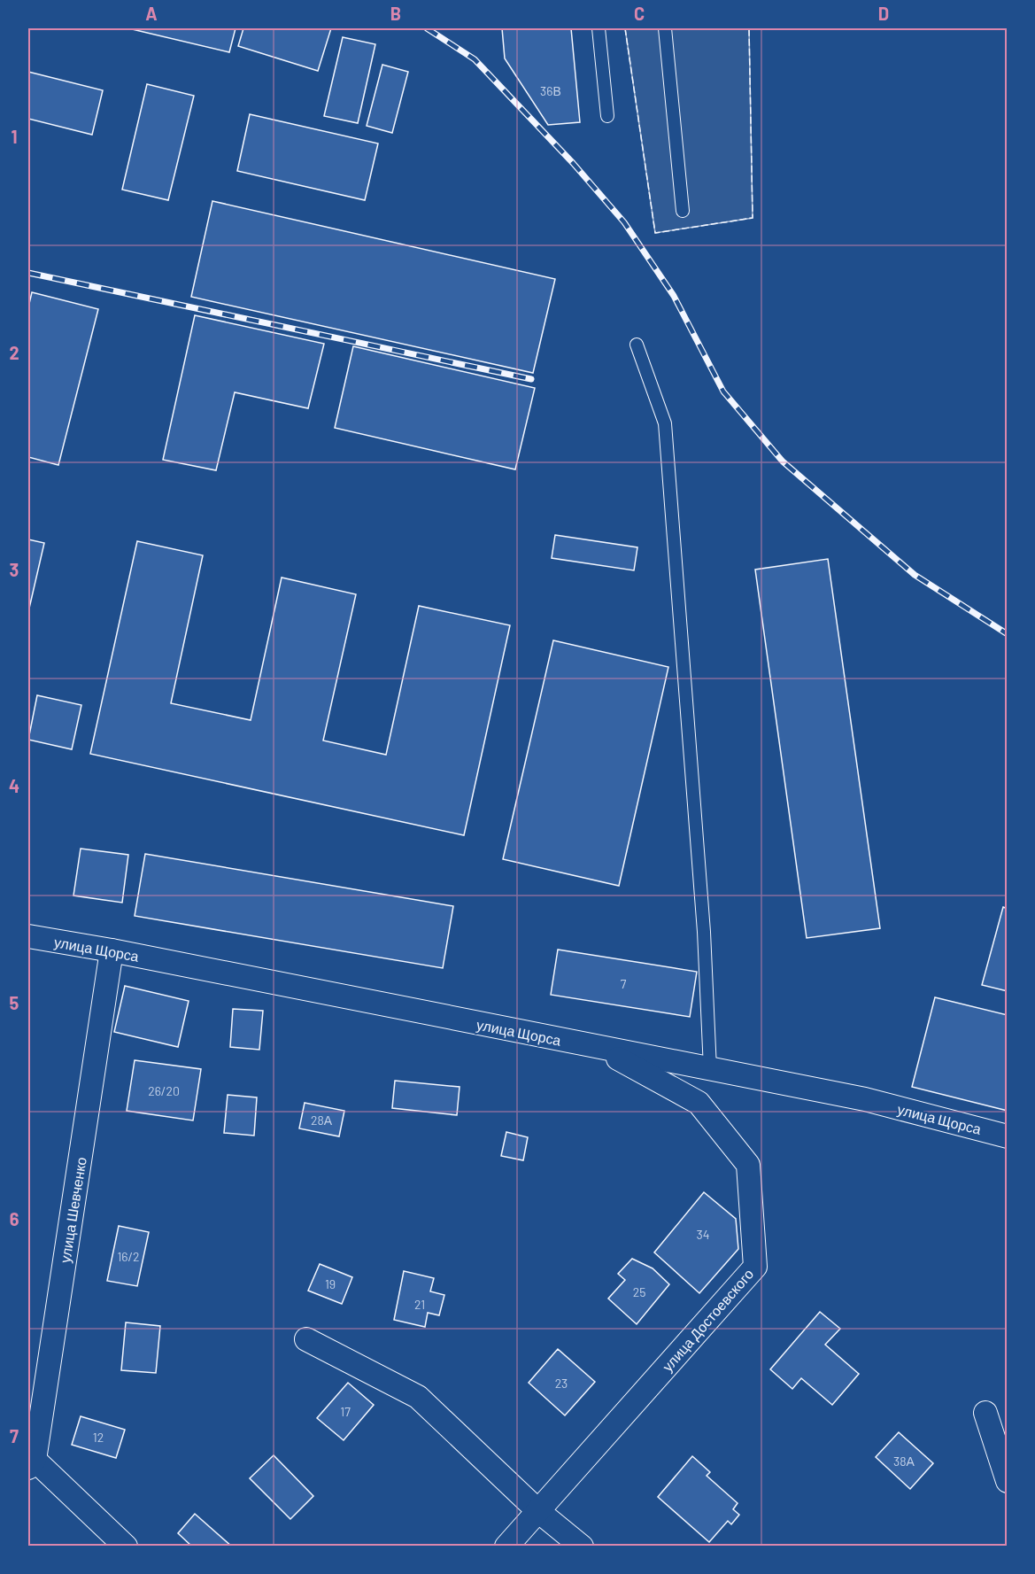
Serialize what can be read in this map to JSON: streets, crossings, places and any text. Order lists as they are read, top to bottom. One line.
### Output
{"streets":{"street":["улица Щорса","улица Шевченко","улица Достоевского"]},"crossings":[["улица Щорса","улица Шевченко"],["улица Щорса","улица Достоевского"]],"house_numbers":["36В","7","26/20","28А","34","16/2","19","25","21","23","17","12","38А"],"grid":{"columns":["A","B","C","D"],"rows":["1","2","3","4","5","6","7"]}}
